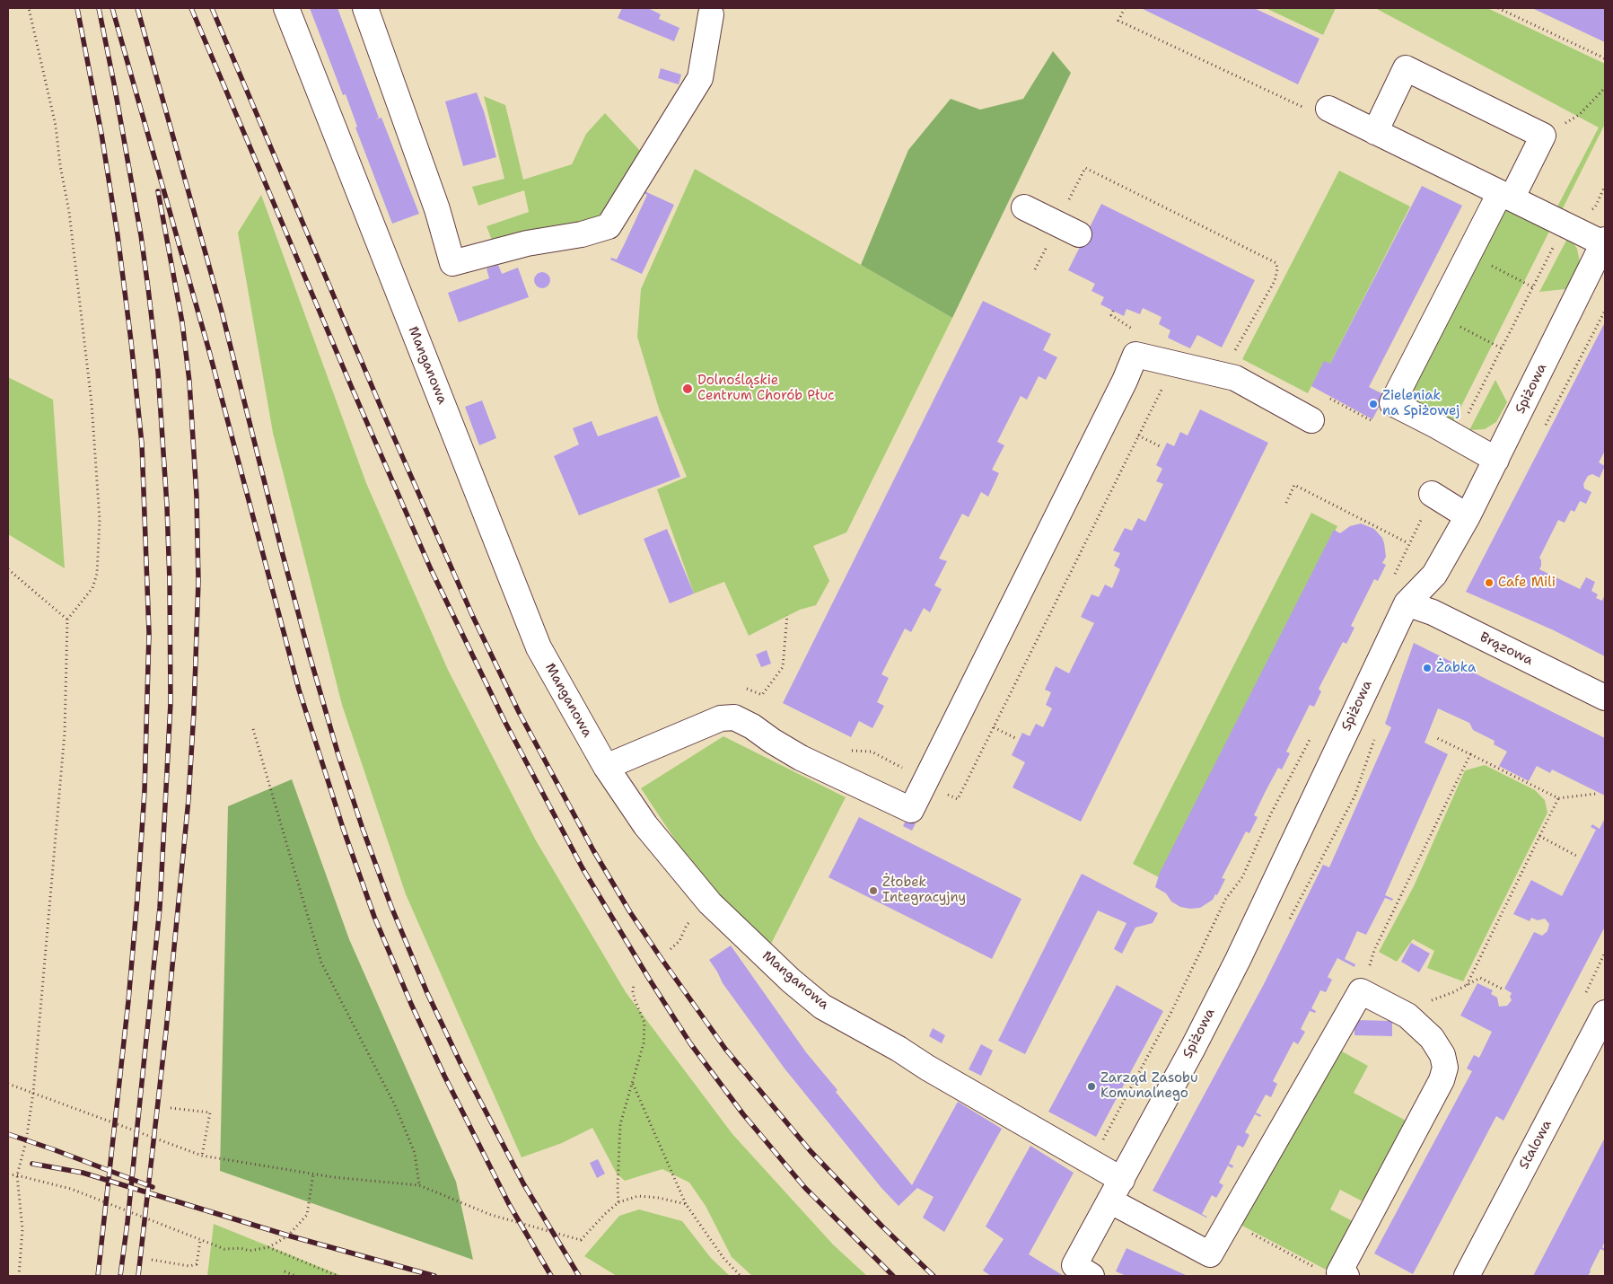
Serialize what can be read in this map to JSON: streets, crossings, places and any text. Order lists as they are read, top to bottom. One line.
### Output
{"streets":{"street":["Manganowa","Spiżowa","Brązowa","Stalowa"]},"crossings":[["Manganowa","Spiżowa"],["Spiżowa","Brązowa"]],"places":["Dolnośląskie Centrum Chorób Płuc","Zieleniak na Spiżowej","Cafe Mili","Żabka","Żłobek Integracyjny","Zarząd Zasobu Komunalnego"]}
